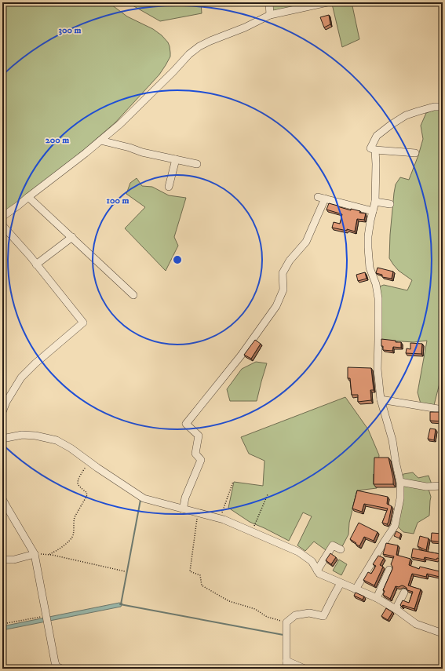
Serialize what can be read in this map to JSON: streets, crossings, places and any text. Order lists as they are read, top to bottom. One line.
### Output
{"rings":["300 m","200 m","100 m"]}
